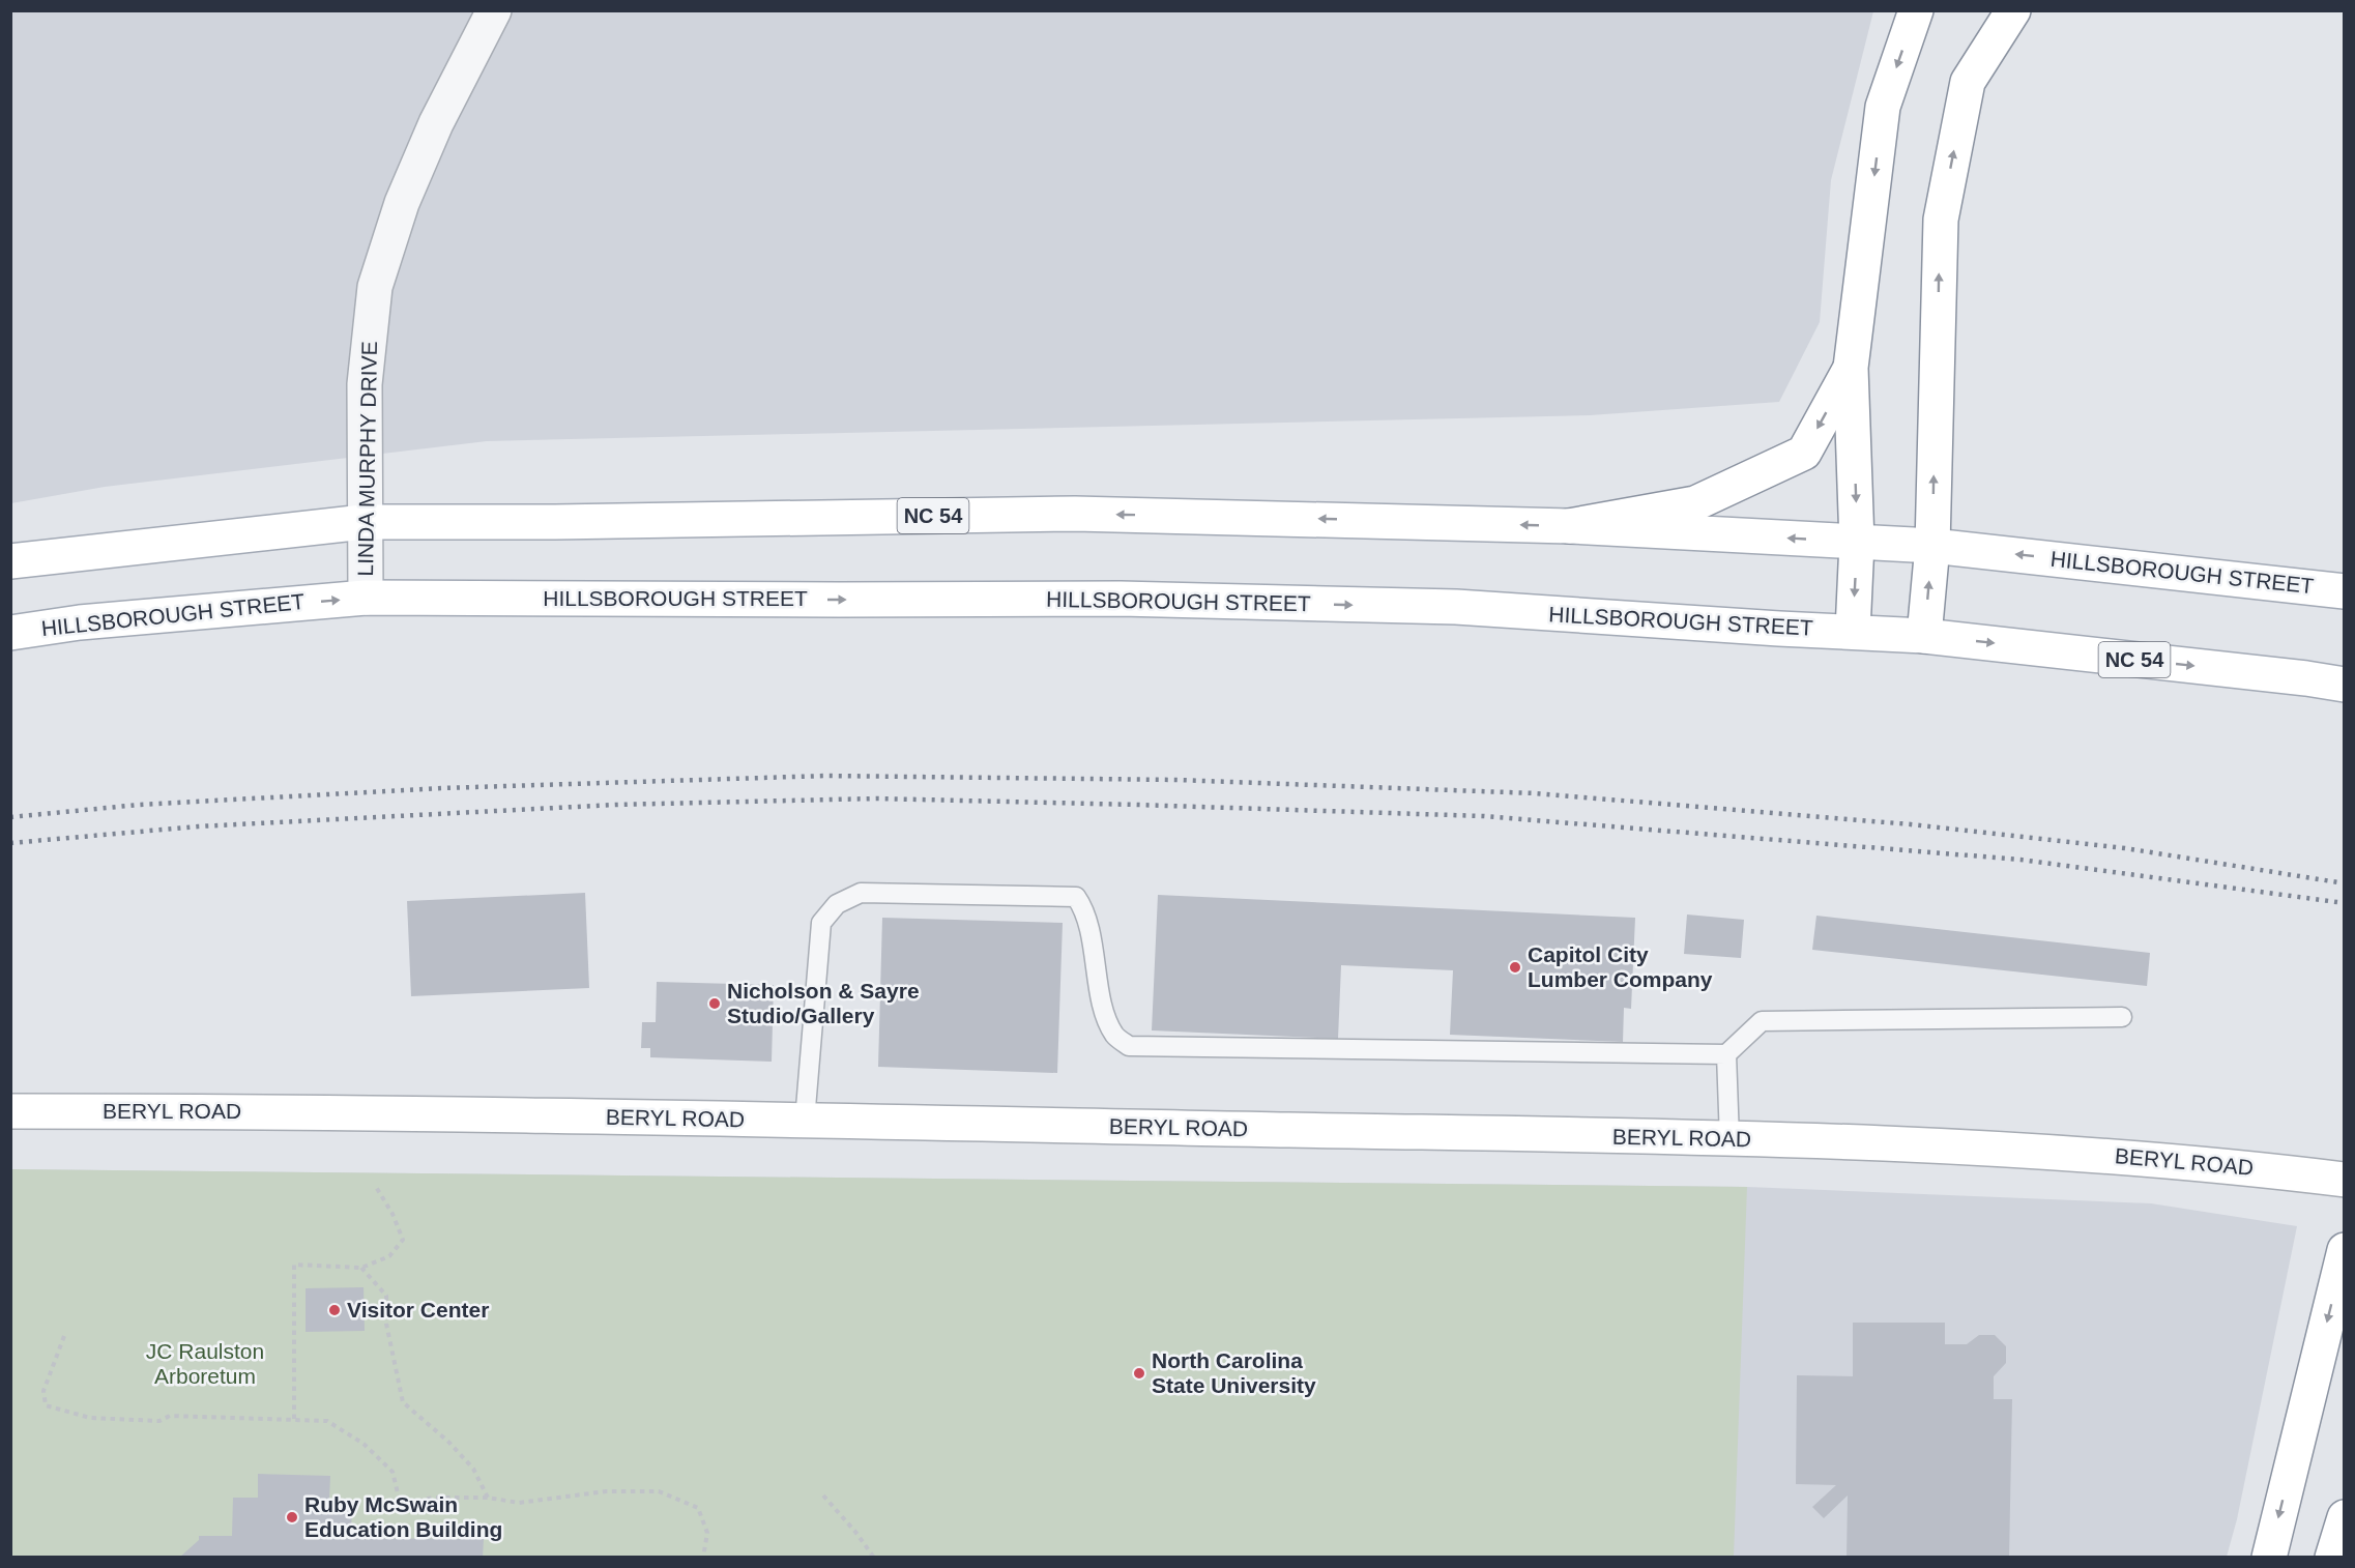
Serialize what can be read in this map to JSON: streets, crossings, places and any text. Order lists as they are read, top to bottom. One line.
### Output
{"streets":{"main road":["NC 54","HILLSBOROUGH STREET","BERYL ROAD"],"street":["LINDA MURPHY DRIVE"]},"crossings":[["LINDA MURPHY DRIVE","HILLSBOROUGH STREET"]],"parks":["JC Raulston Arboretum"],"places":["Capitol City Lumber Company","Nicholson & Sayre Studio/Gallery","Visitor Center","North Carolina State University","Ruby McSwain Education Building"]}
